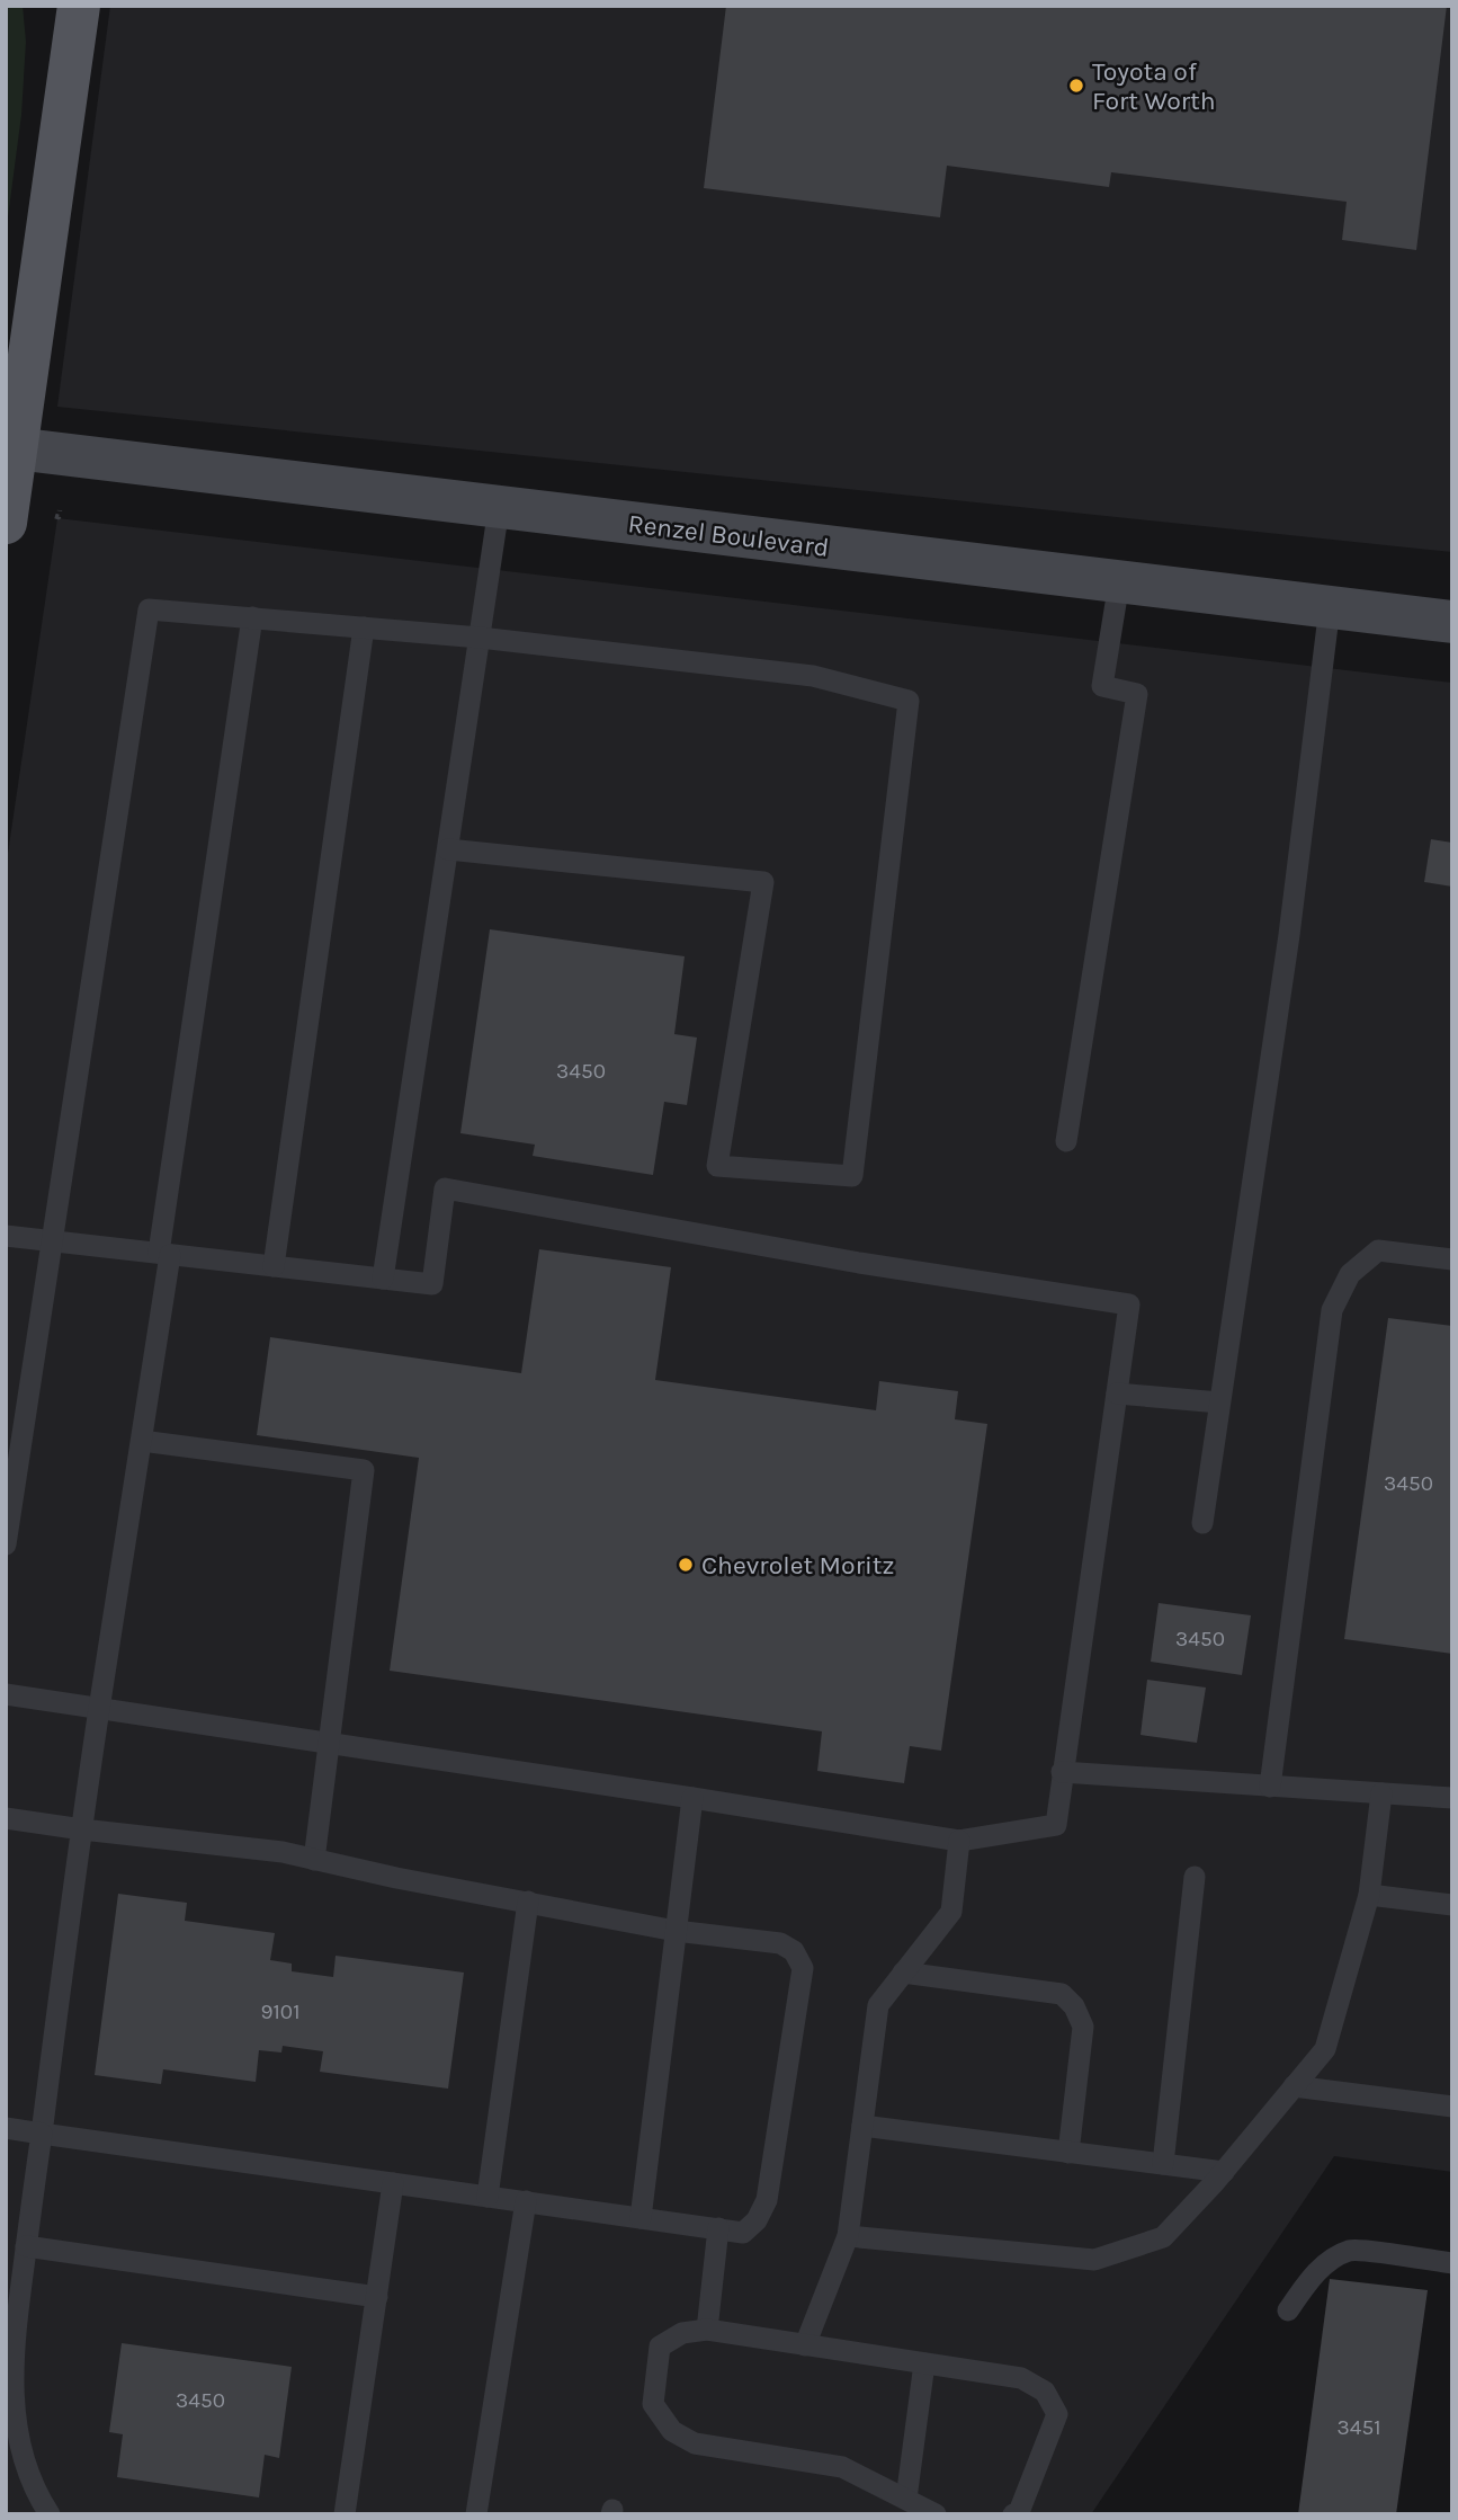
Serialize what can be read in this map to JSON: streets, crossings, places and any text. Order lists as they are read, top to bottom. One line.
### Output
{"streets":{"street":["Renzel Boulevard"]},"places":["Toyota of Fort Worth","Chevrolet Moritz"],"house_numbers":["3450","3450","3450","9101","3450","3451"]}
